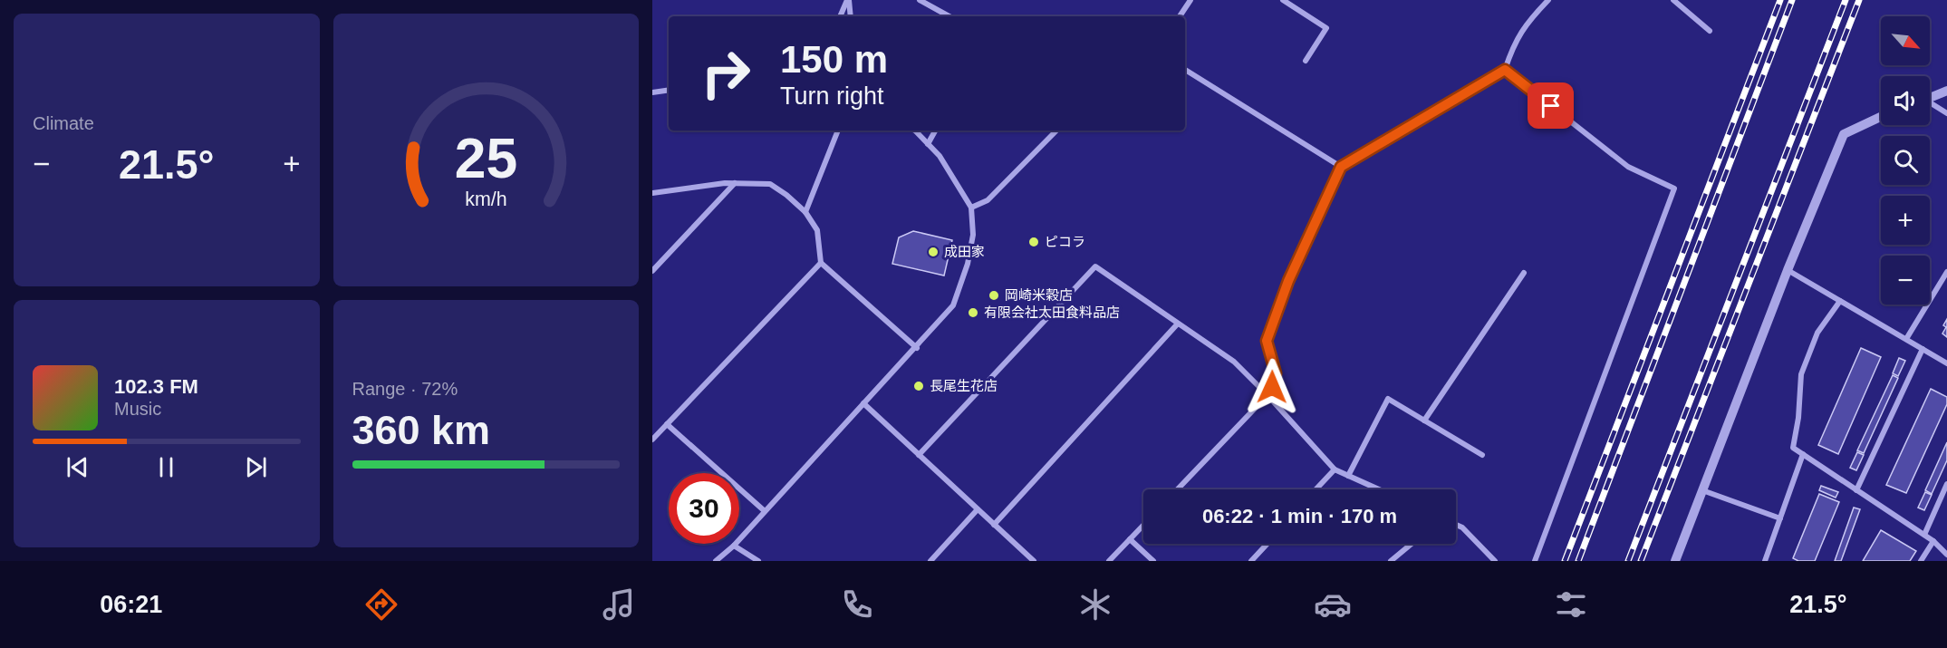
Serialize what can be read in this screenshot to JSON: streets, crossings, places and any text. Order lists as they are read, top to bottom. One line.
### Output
{"places":["ピコラ","成田家","岡崎米穀店","有限会社太田食料品店","長尾生花店"],"north":"bottom right","page":{"tile":["Climate",["Range · 72%","360 km"]],"map_buttons":["+","−"],"turn":["150 m","Turn right"],"heat":["−","21.5°","+"],"song":["102.3 FM","Music"],"limit":"30","trip":"06:22 · 1 min · 170 m","tabs":["06:21","21.5°"],"gauge":["25","km/h"]}}
